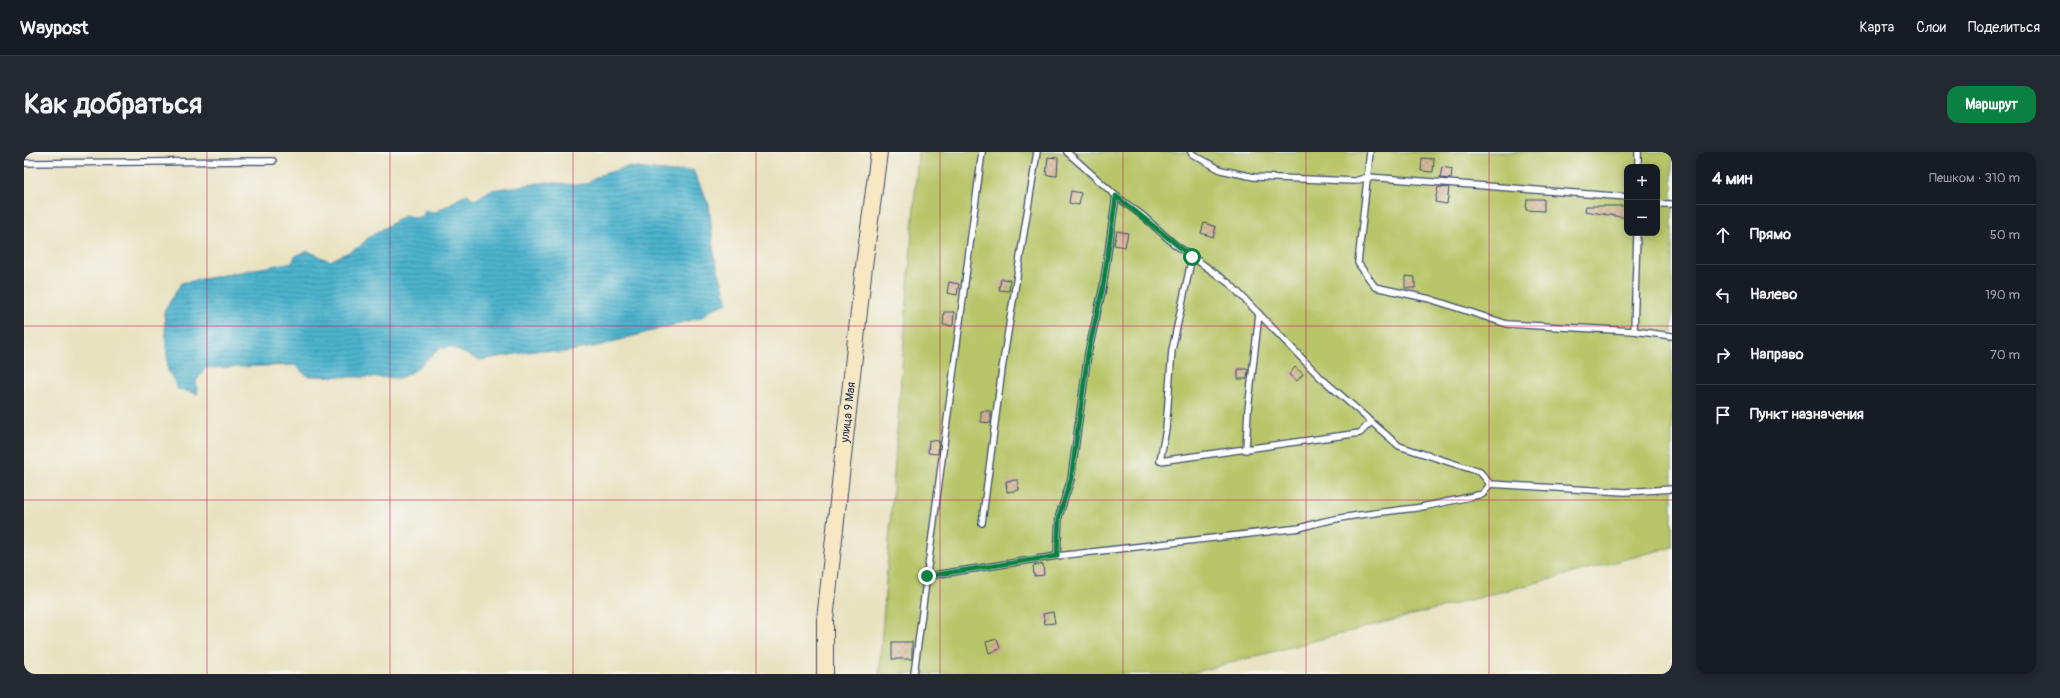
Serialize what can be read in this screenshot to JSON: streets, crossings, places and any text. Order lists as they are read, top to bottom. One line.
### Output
{"streets":{"main road":["улица 9 Мая"]},"page":{"header":"Waypost","nav":["Карта","Слои","Поделиться"],"buttons":"Маршрут","title":"Как добраться","heading":["4 мин","Пешком · 310 m"],"map_buttons":["+","−"],"list":[["Прямо","50 m"],["Налево","190 m"],["Направо","70 m"],"Пункт назначения"]}}
